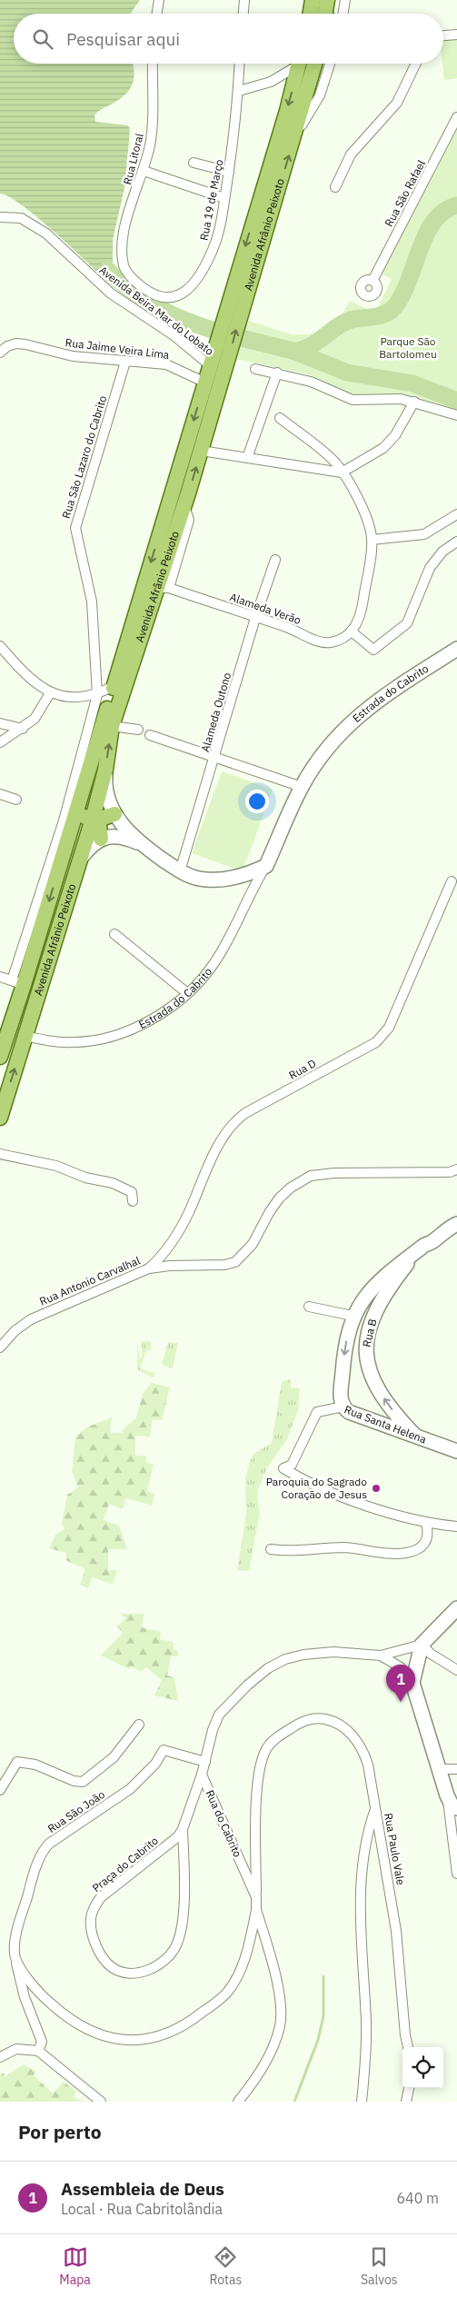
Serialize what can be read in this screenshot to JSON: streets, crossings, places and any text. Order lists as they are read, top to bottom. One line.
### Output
{"streets":{"main road":["Avenida Afrânio Peixoto"],"street":["Rua Litoral","Rua São Rafael","Rua 19 de Março","Avenida Beira Mar do Lobato","Rua Jaime Veira Lima","Rua São Lazaro do Cabrito","Alameda Verão","Estrada do Cabrito","Alameda Outono","Rua D","Rua Antonio Carvalhal","Rua B","Rua Santa Helena","Rua São João","Rua do Cabrito","Rua Paulo Vale","Praça do Cabrito"]},"crossings":[["Rua Litoral","Rua 19 de Março"],["Avenida Afrânio Peixoto","Avenida Beira Mar do Lobato"],["Avenida Afrânio Peixoto","Rua Jaime Veira Lima"],["Avenida Afrânio Peixoto","Rua São Lazaro do Cabrito"],["Avenida Afrânio Peixoto","Alameda Verão"],["Avenida Afrânio Peixoto","Estrada do Cabrito"],["Rua Jaime Veira Lima","Rua São Lazaro do Cabrito"],["Alameda Verão","Alameda Outono"],["Rua D","Rua Antonio Carvalhal"],["Rua B","Rua Santa Helena"],["Rua do Cabrito","Praça do Cabrito"]],"parks":["Parque São Bartolomeu"],"places":["Paroquia do Sagrado Coração de Jesus"],"page":{"search":"Pesquisar aqui","pins":"1","heading":"Por perto","list":[{"mark":"1","name":"Assembleia de Deus","note":"Local · Rua Cabritolândia","value":"640 m"}],"nav":["Mapa","Rotas","Salvos"]}}
